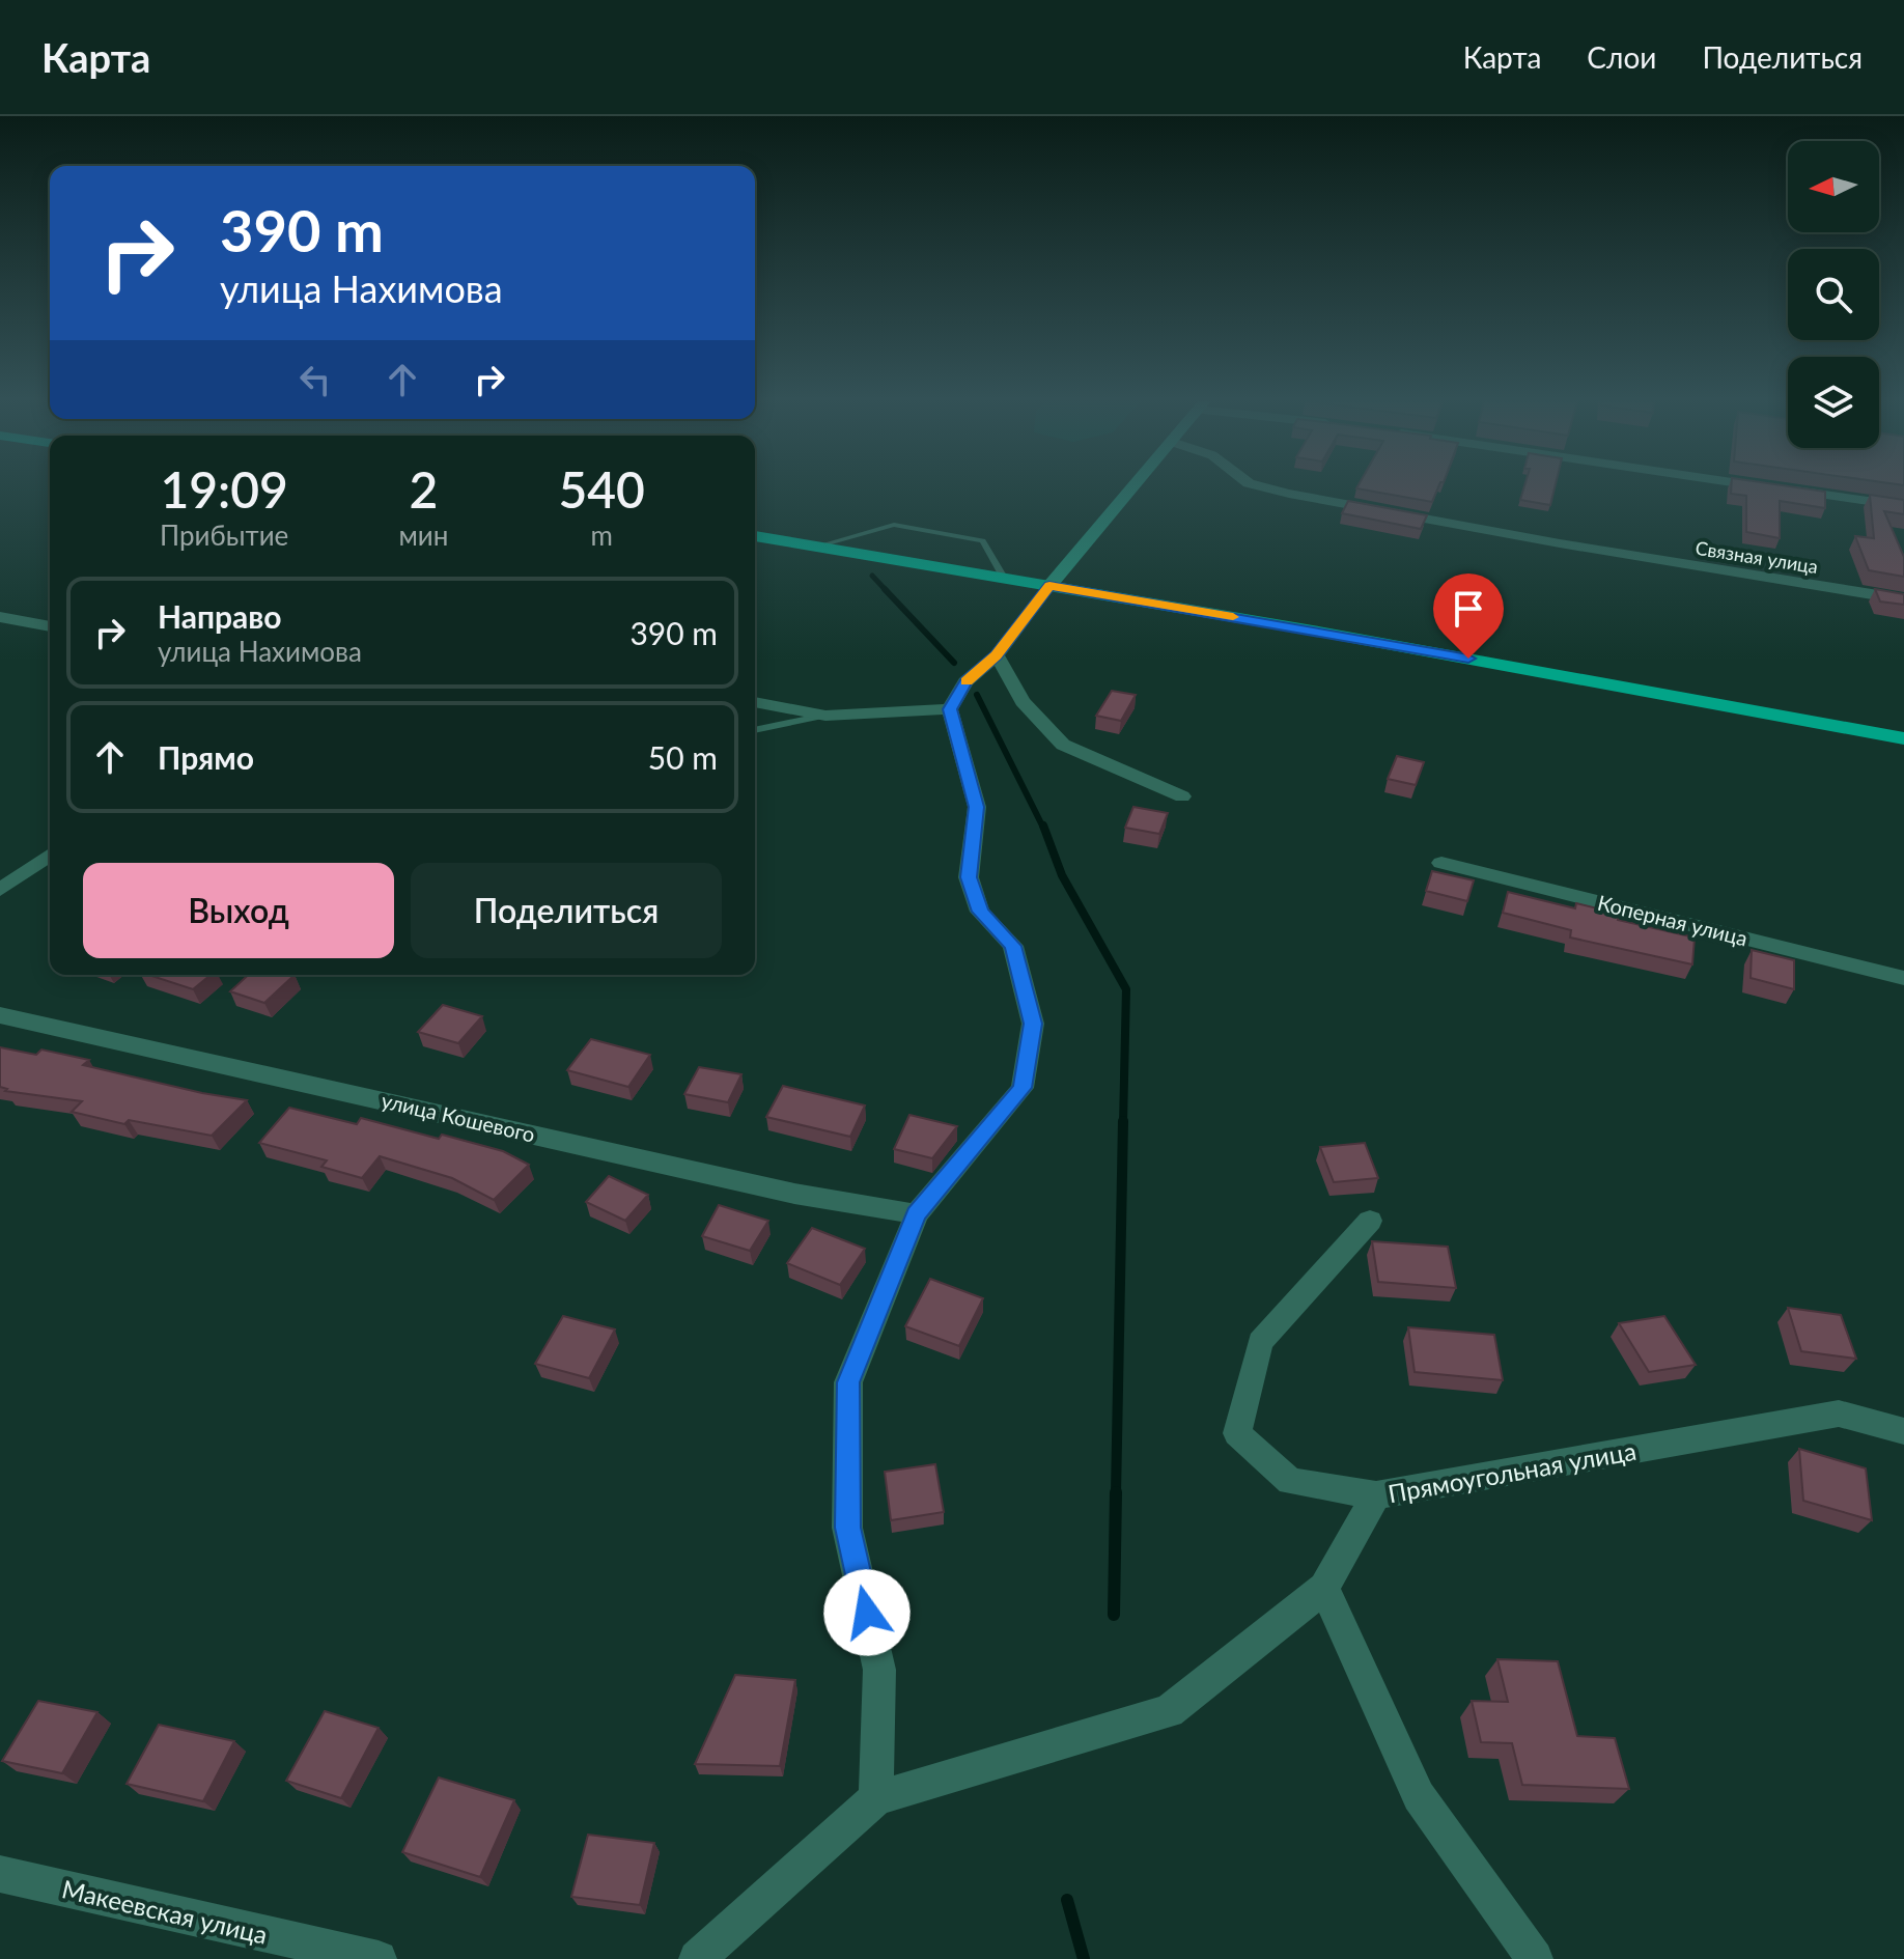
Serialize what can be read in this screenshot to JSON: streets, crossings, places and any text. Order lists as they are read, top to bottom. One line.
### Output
{"streets":{"street":["Связная улица","Коперная улица","улица Кошевого","Прямоугольная улица","Макеевская улица"]},"north":"left","page":{"header":"Карта","nav":["Карта","Слои","Поделиться"],"turn":["390 m","улица Нахимова"],"eta":["19:09","Прибытие","2","мин","540","m"],"list":[{"name":"Направо","note":"улица Нахимова","value":"390 m"},{"name":"Прямо","value":"50 m"}],"buttons":["Выход","Поделиться"]}}
